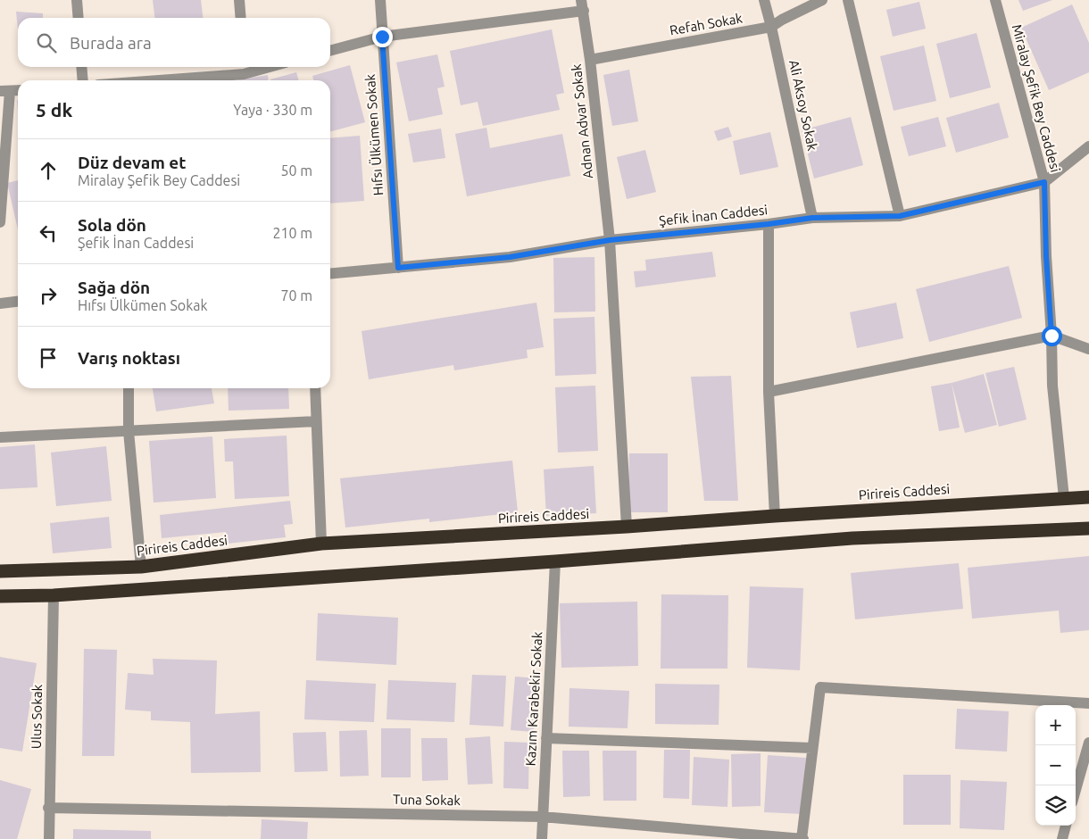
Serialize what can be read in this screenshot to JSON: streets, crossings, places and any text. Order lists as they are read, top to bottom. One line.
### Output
{"streets":{"highway":["Pirireis Caddesi"],"street":["Refah Sokak","Miralay Şefik Bey Caddesi","Ali Aksoy Sokak","Adnan Advar Sokak","Hıfsı Ülkümen Sokak","Şefik İnan Caddesi","Kazım Karabekir Sokak","Ulus Sokak","Tuna Sokak"]},"crossings":[["Refah Sokak","Ali Aksoy Sokak"],["Refah Sokak","Adnan Advar Sokak"],["Miralay Şefik Bey Caddesi","Şefik İnan Caddesi"],["Miralay Şefik Bey Caddesi","Pirireis Caddesi"],["Ali Aksoy Sokak","Şefik İnan Caddesi"],["Adnan Advar Sokak","Şefik İnan Caddesi"],["Adnan Advar Sokak","Pirireis Caddesi"],["Hıfsı Ülkümen Sokak","Şefik İnan Caddesi"],["Kazım Karabekir Sokak","Tuna Sokak"],["Ulus Sokak","Tuna Sokak"]],"page":{"search":"Burada ara","heading":["5 dk","Yaya · 330 m"],"list":[["Düz devam et","Miralay Şefik Bey Caddesi","50 m"],["Sola dön","Şefik İnan Caddesi","210 m"],["Sağa dön","Hıfsı Ülkümen Sokak","70 m"],"Varış noktası"],"map_buttons":["+","−"]}}
